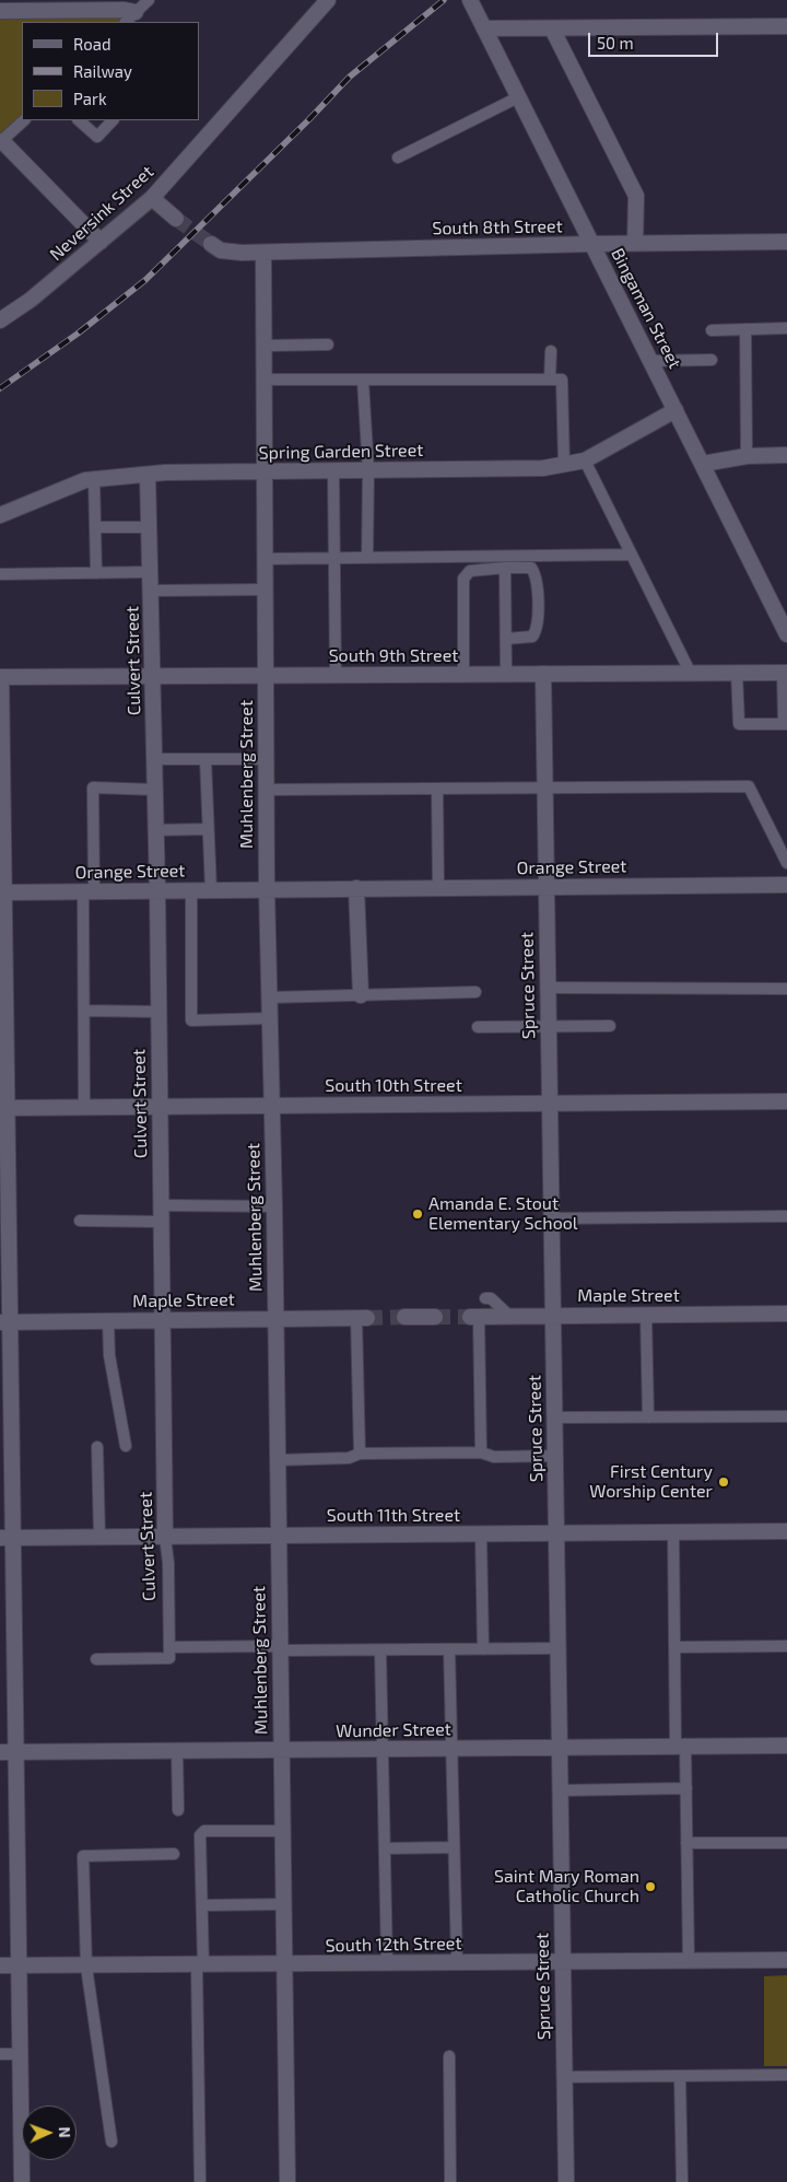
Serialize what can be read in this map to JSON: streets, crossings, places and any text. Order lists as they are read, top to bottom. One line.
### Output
{"streets":{"street":["Neversink Street","South 8th Street","Bingaman Street","Spring Garden Street","South 9th Street","Culvert Street","Muhlenberg Street","Orange Street","Spruce Street","South 10th Street","Maple Street","South 11th Street","Wunder Street","South 12th Street"]},"crossings":[["South 8th Street","Bingaman Street"],["South 8th Street","Muhlenberg Street"],["Bingaman Street","Spring Garden Street"],["Spring Garden Street","Culvert Street"],["Spring Garden Street","Muhlenberg Street"],["South 9th Street","Culvert Street"],["South 9th Street","Muhlenberg Street"],["South 9th Street","Spruce Street"],["Culvert Street","Orange Street"],["Culvert Street","South 10th Street"],["Culvert Street","Maple Street"],["Culvert Street","South 11th Street"],["Muhlenberg Street","Orange Street"],["Muhlenberg Street","South 10th Street"],["Muhlenberg Street","Maple Street"],["Muhlenberg Street","South 11th Street"],["Muhlenberg Street","Wunder Street"],["Muhlenberg Street","South 12th Street"],["Orange Street","Spruce Street"],["Spruce Street","South 10th Street"],["Spruce Street","Maple Street"],["Spruce Street","South 11th Street"],["Spruce Street","Wunder Street"],["Spruce Street","South 12th Street"]],"places":["Amanda E. Stout Elementary School","First Century Worship Center","Saint Mary Roman Catholic Church"],"legend":["Road","Railway","Park"],"scale_bar":"50 m","north":"right"}
